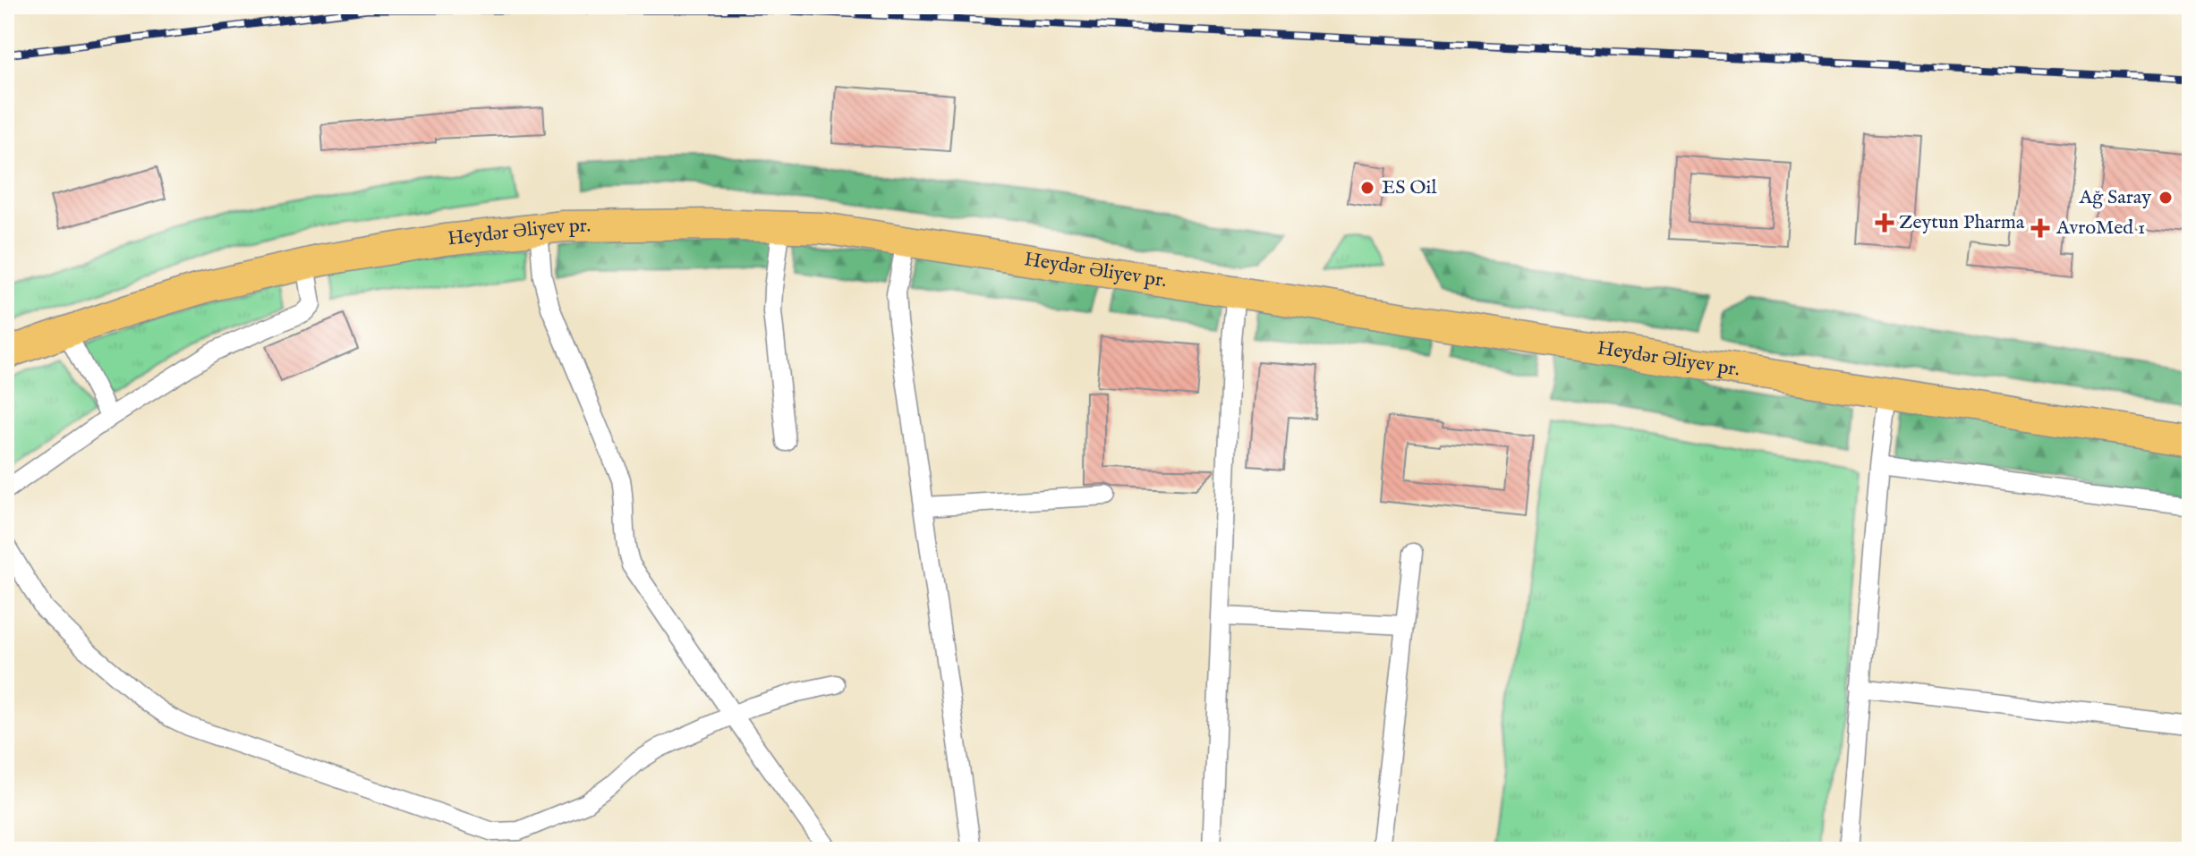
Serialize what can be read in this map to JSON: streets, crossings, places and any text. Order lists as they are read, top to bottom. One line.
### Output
{"streets":{"main road":["Heydər Əliyev pr."]},"places":{"other":["ES Oil","Ağ Saray"],"health":["Zeytun Pharma","AvroMed 1"]}}
